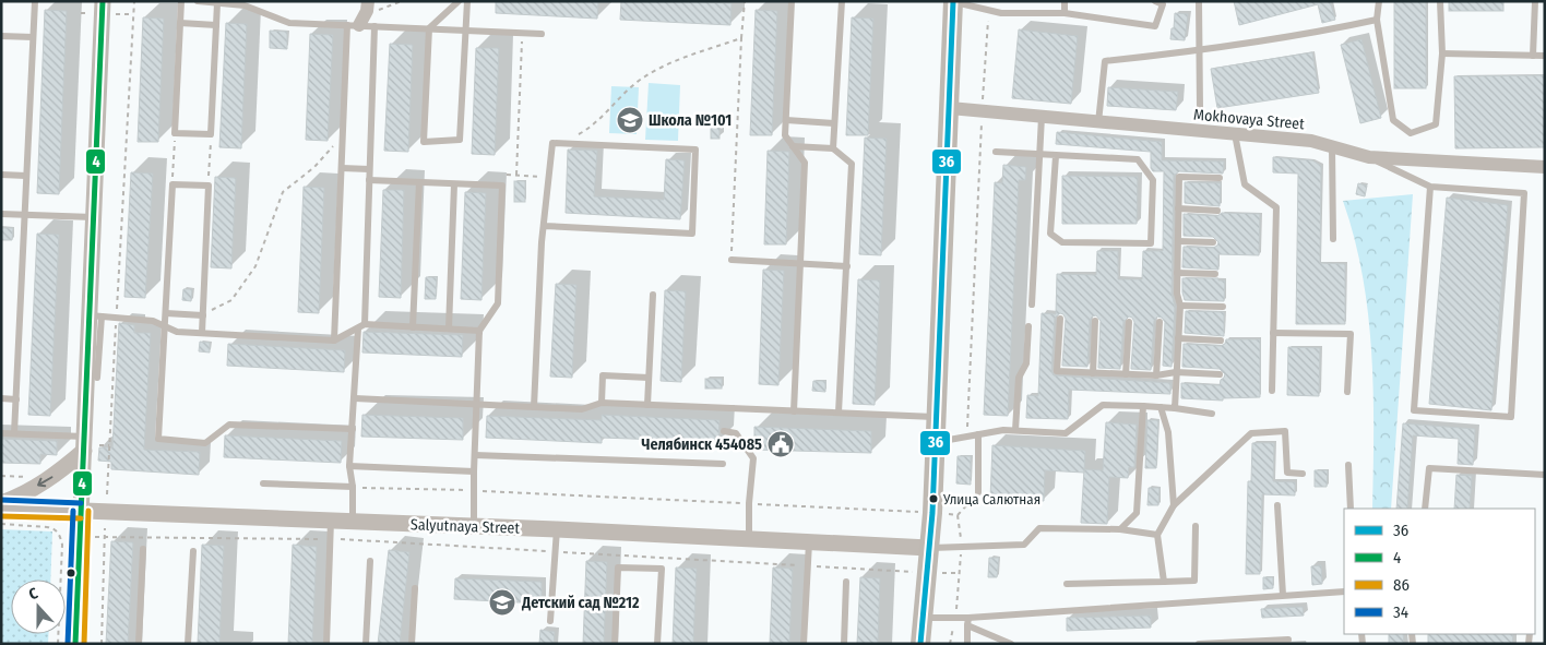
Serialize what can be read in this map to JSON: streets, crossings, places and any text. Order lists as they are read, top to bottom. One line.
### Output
{"streets":{"street":["Mokhovaya Street","Salyutnaya Street"]},"places":{"school or university":["Школа №101","Детский сад №212"],"public building":["Челябинск 454085"],"other":["Улица Салютная"]},"lines":["transit line 36","transit line 4","transit line 34","transit line 86"],"legend":["36","4","86","34"],"north":"top"}
